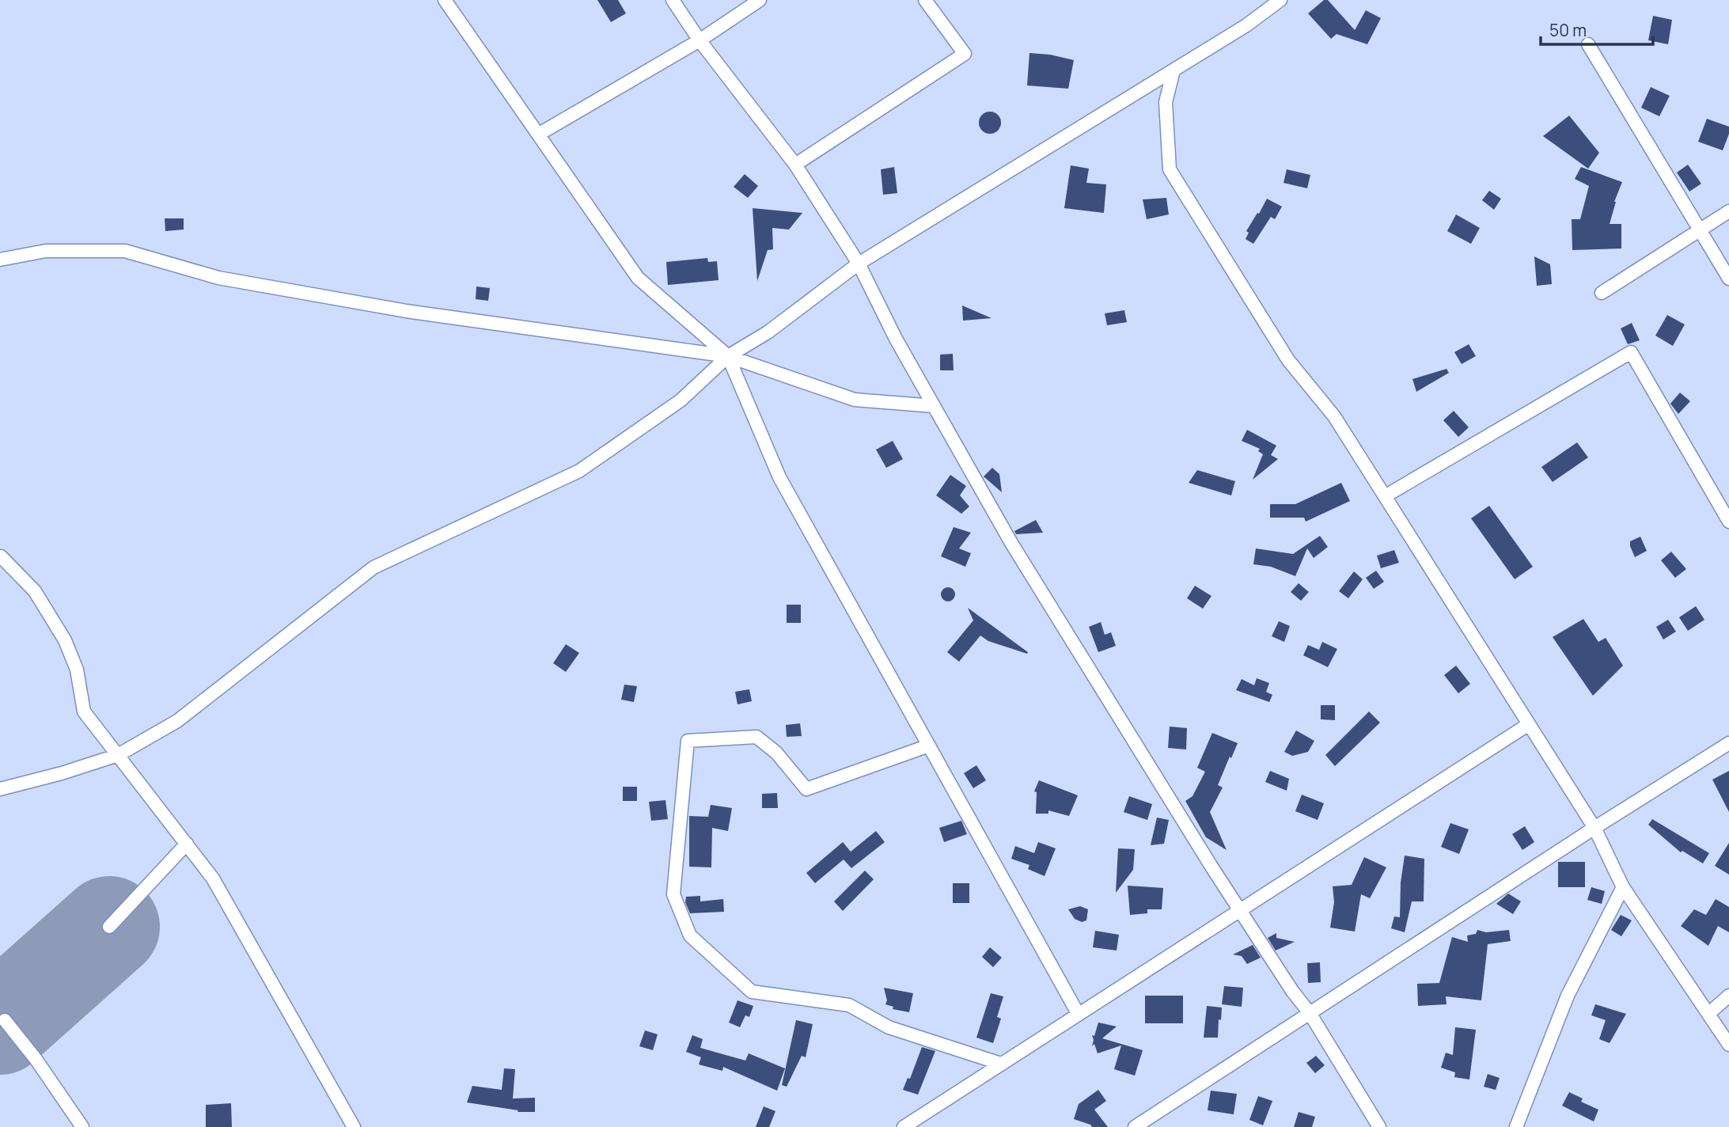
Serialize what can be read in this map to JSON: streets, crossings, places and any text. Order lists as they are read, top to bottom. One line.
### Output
{"scale_bar":"50 m"}
